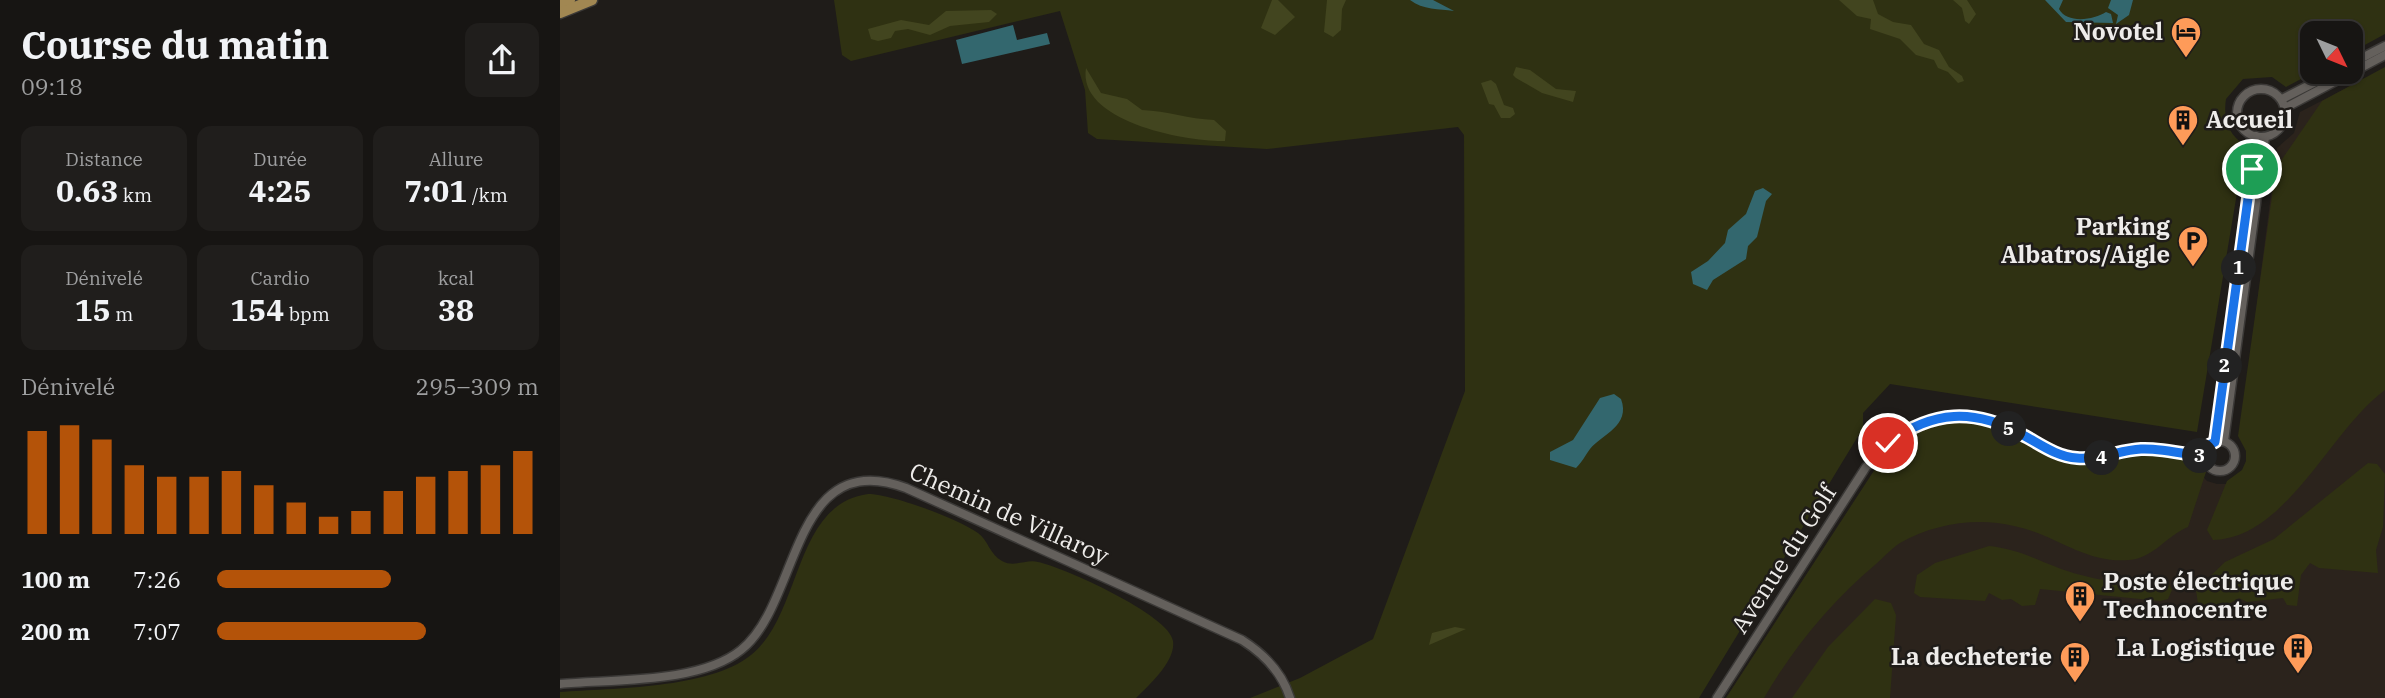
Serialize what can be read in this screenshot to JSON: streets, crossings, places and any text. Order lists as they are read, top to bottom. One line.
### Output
{"streets":{"street":["Chemin de Villaroy","Avenue du Golf"]},"places":{"hotel":["Novotel"],"building":["Accueil","Poste électrique Technocentre","La Logistique","La decheterie"],"parking":["Parking Albatros/Aigle"]},"north":"bottom right","page":{"heading":["Course du matin","09:18"],"stats":[["Distance","0.63 km"],["Durée","4:25"],["Allure","7:01 /km"],["Dénivelé","15 m"],["Cardio","154 bpm"],["kcal","38"]],"pins":["1","2","5","3","4"],"chart":["Dénivelé","295–309 m"],"list":[{"name":"100 m","note":"7:26"},{"name":"200 m","note":"7:07"}]}}
